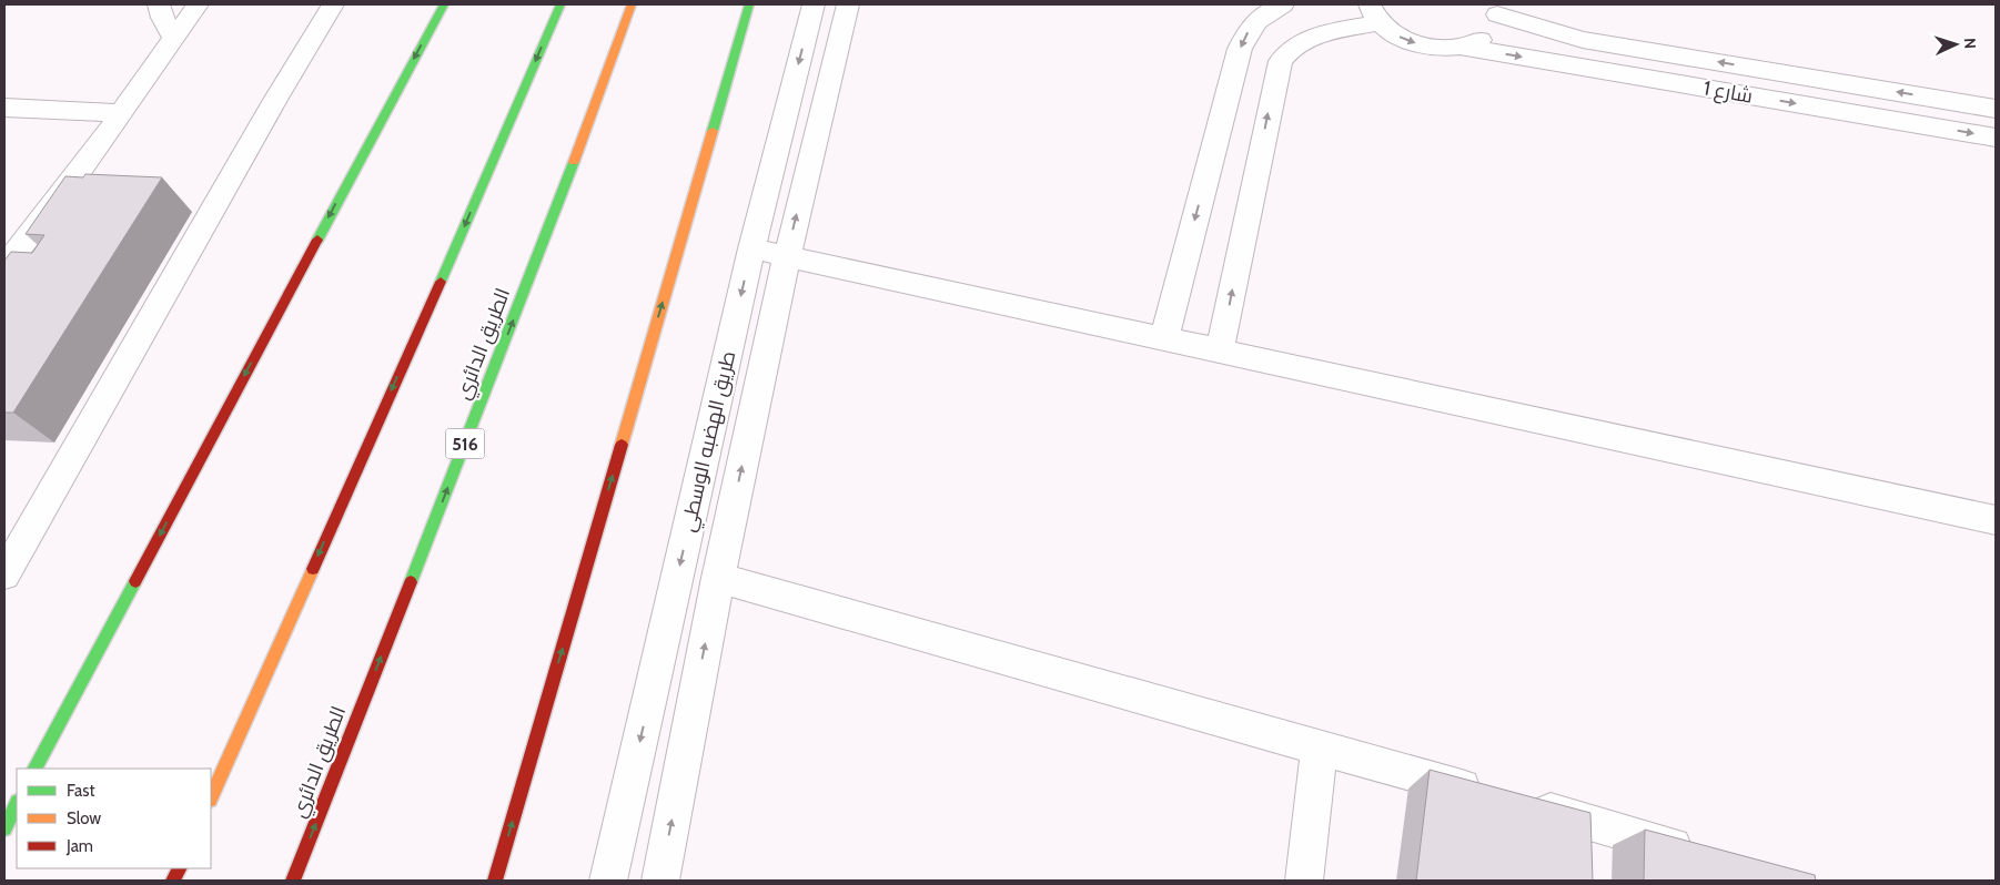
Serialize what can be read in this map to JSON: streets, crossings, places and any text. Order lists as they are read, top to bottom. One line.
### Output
{"streets":{"highway":["الطريق الدائري","516"],"street":["شارع 1","طريق الهضبه الوسطي"]},"legend":["Fast","Slow","Jam"],"north":"right"}
